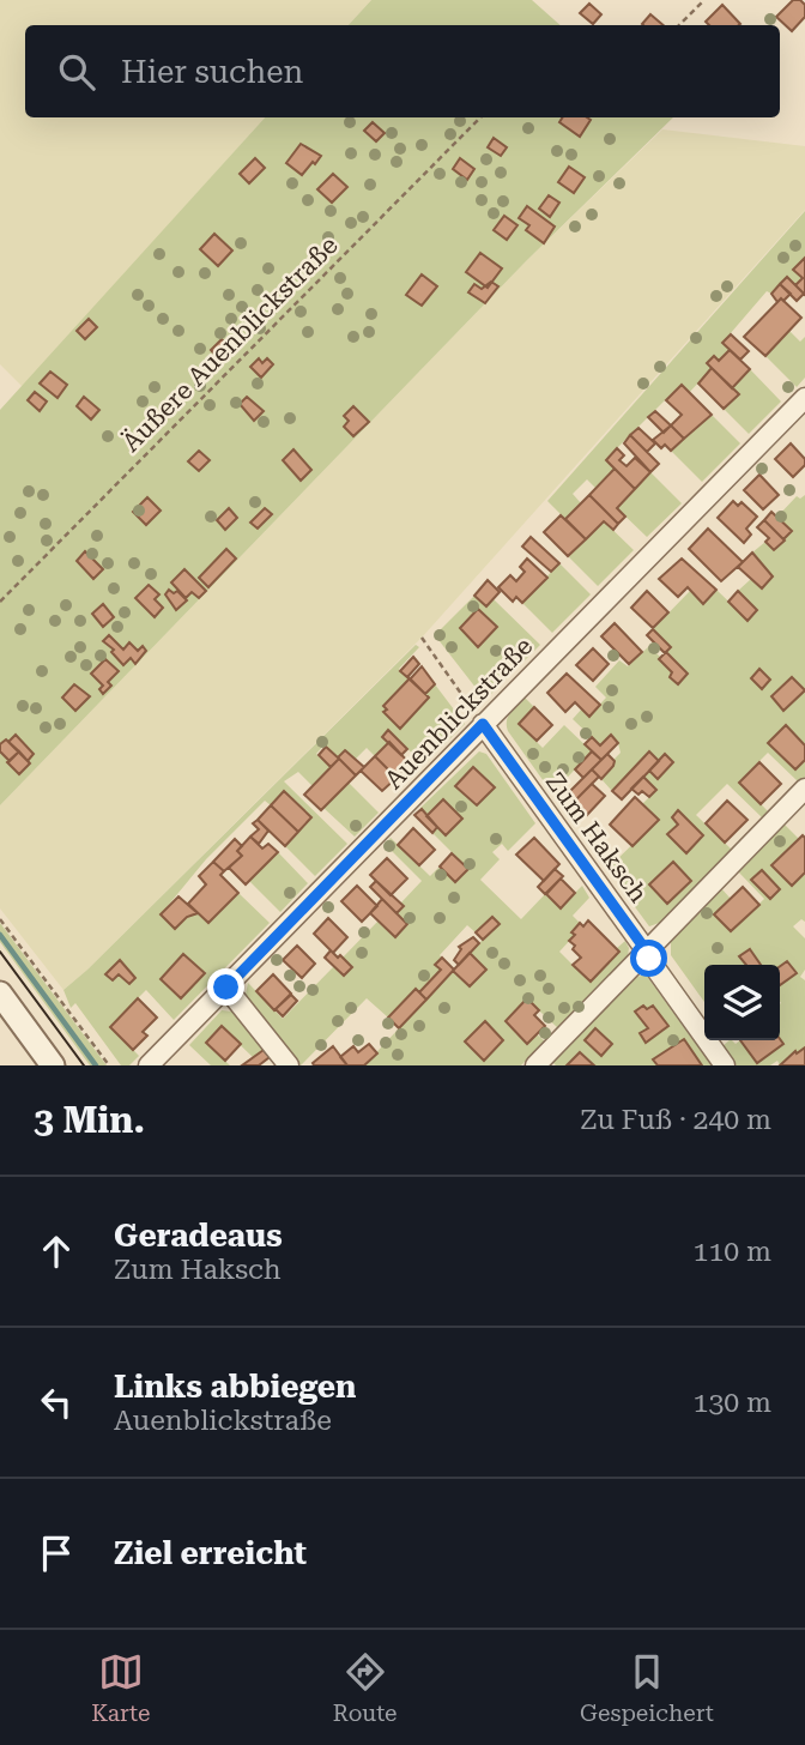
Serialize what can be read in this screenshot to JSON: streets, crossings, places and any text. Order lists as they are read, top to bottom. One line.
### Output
{"streets":{"street":["Auenblickstraße","Zum Haksch"],"path":["Äußere Auenblickstraße"]},"crossings":[["Auenblickstraße","Zum Haksch"]],"page":{"search":"Hier suchen","heading":["3 Min.","Zu Fuß · 240 m"],"list":[["Geradeaus","Zum Haksch","110 m"],["Links abbiegen","Auenblickstraße","130 m"],"Ziel erreicht"],"nav":["Karte","Route","Gespeichert"]}}
